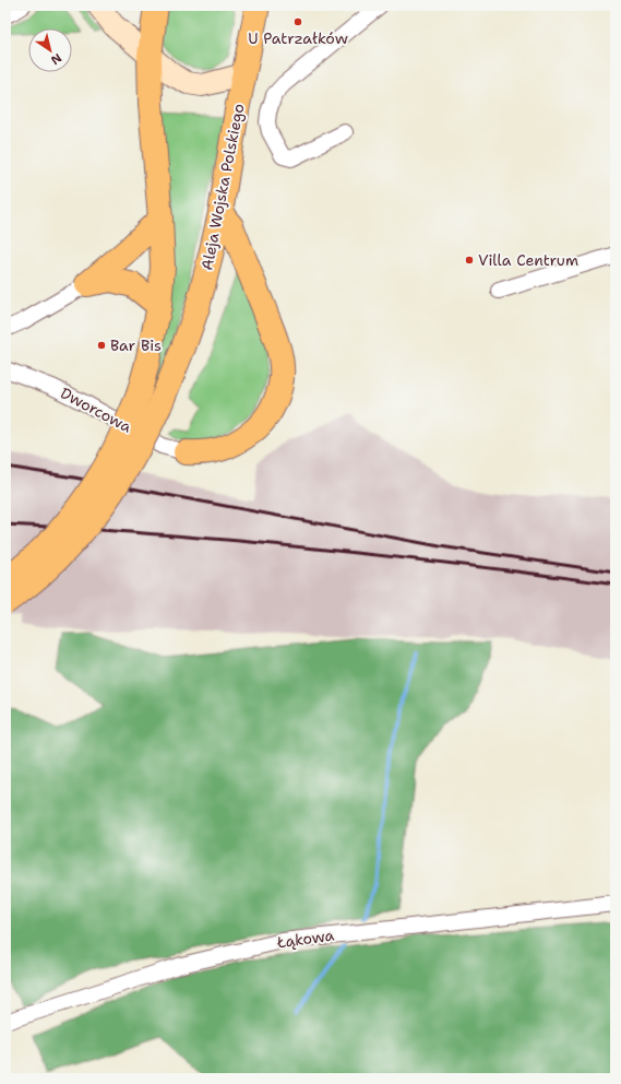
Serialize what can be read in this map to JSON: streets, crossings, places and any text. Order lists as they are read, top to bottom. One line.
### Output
{"streets":{"main road":["Aleja Wojska Polskiego"],"street":["Dworcowa","Łąkowa"]},"places":["U Patrzałków","Villa Centrum","Bar Bis"],"north":"bottom right"}
